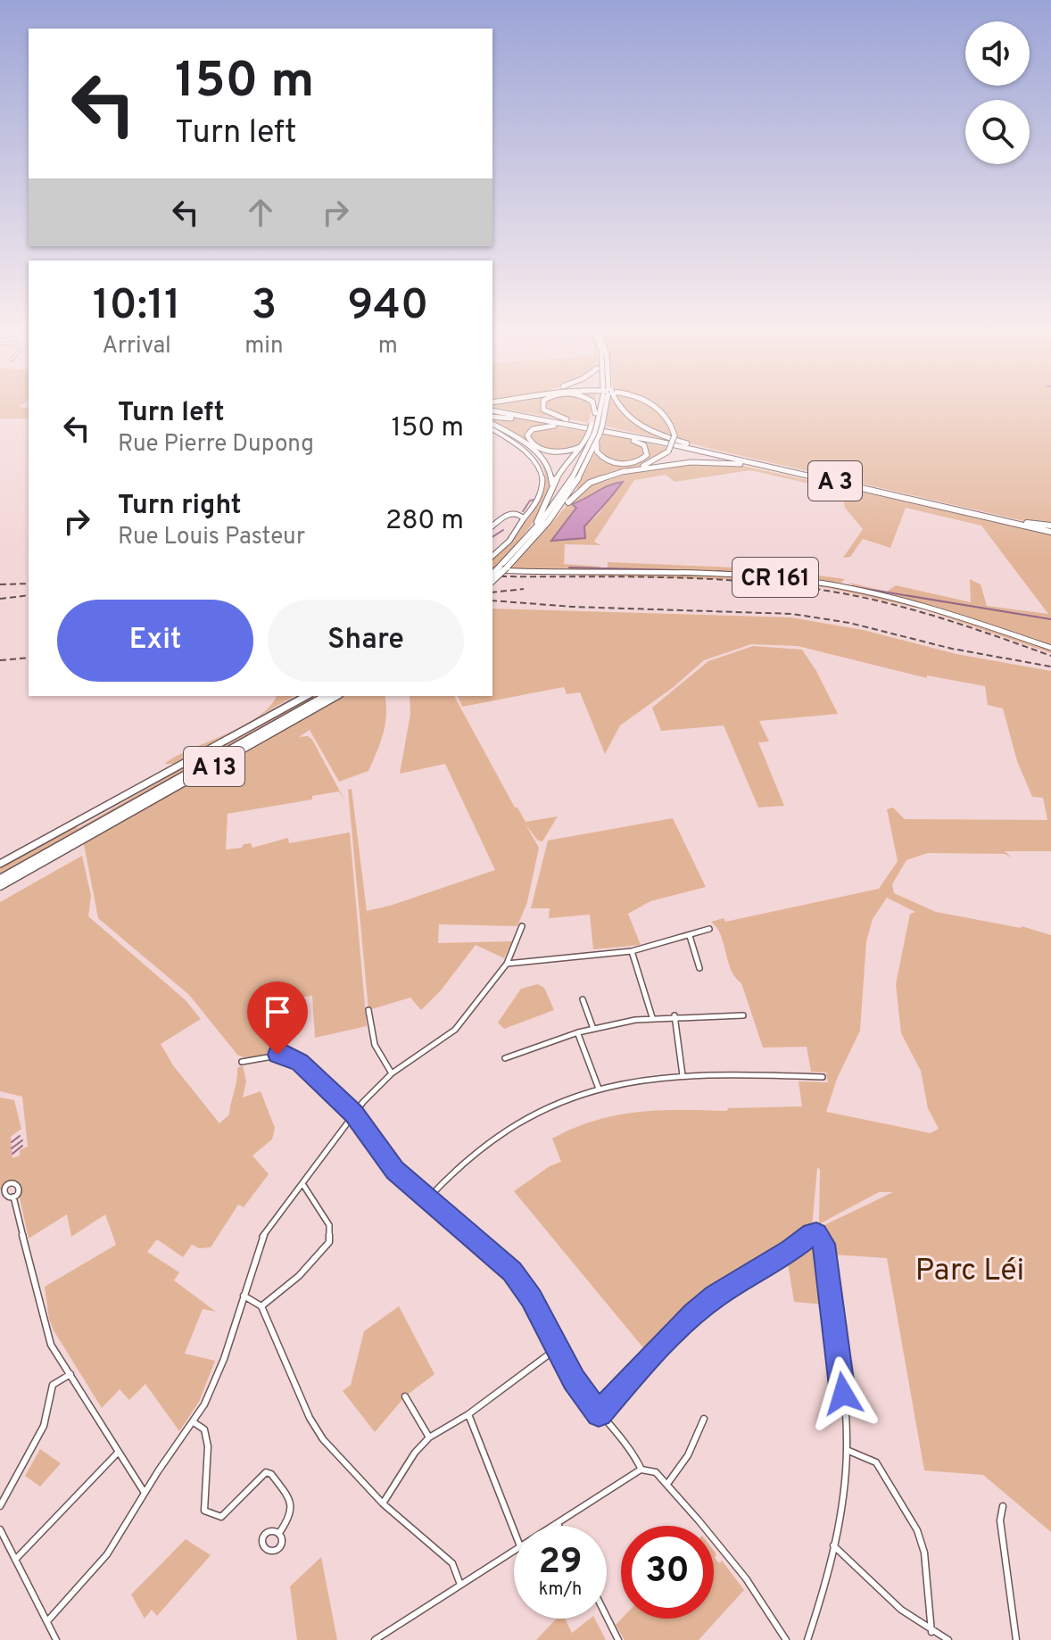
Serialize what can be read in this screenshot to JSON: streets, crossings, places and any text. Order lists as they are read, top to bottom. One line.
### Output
{"streets":{"highway":["A 3","A 13"],"main road":["CR 161"]},"parks":["Parc Léi"],"page":{"turn":["150 m","Turn left"],"eta":["10:11","Arrival","3","min","940","m"],"list":[{"name":"Turn left","note":"Rue Pierre Dupong","value":"150 m"},{"name":"Turn right","note":"Rue Louis Pasteur","value":"280 m"}],"buttons":["Exit","Share"],"speed":"29 km/h","limit":"30"}}
